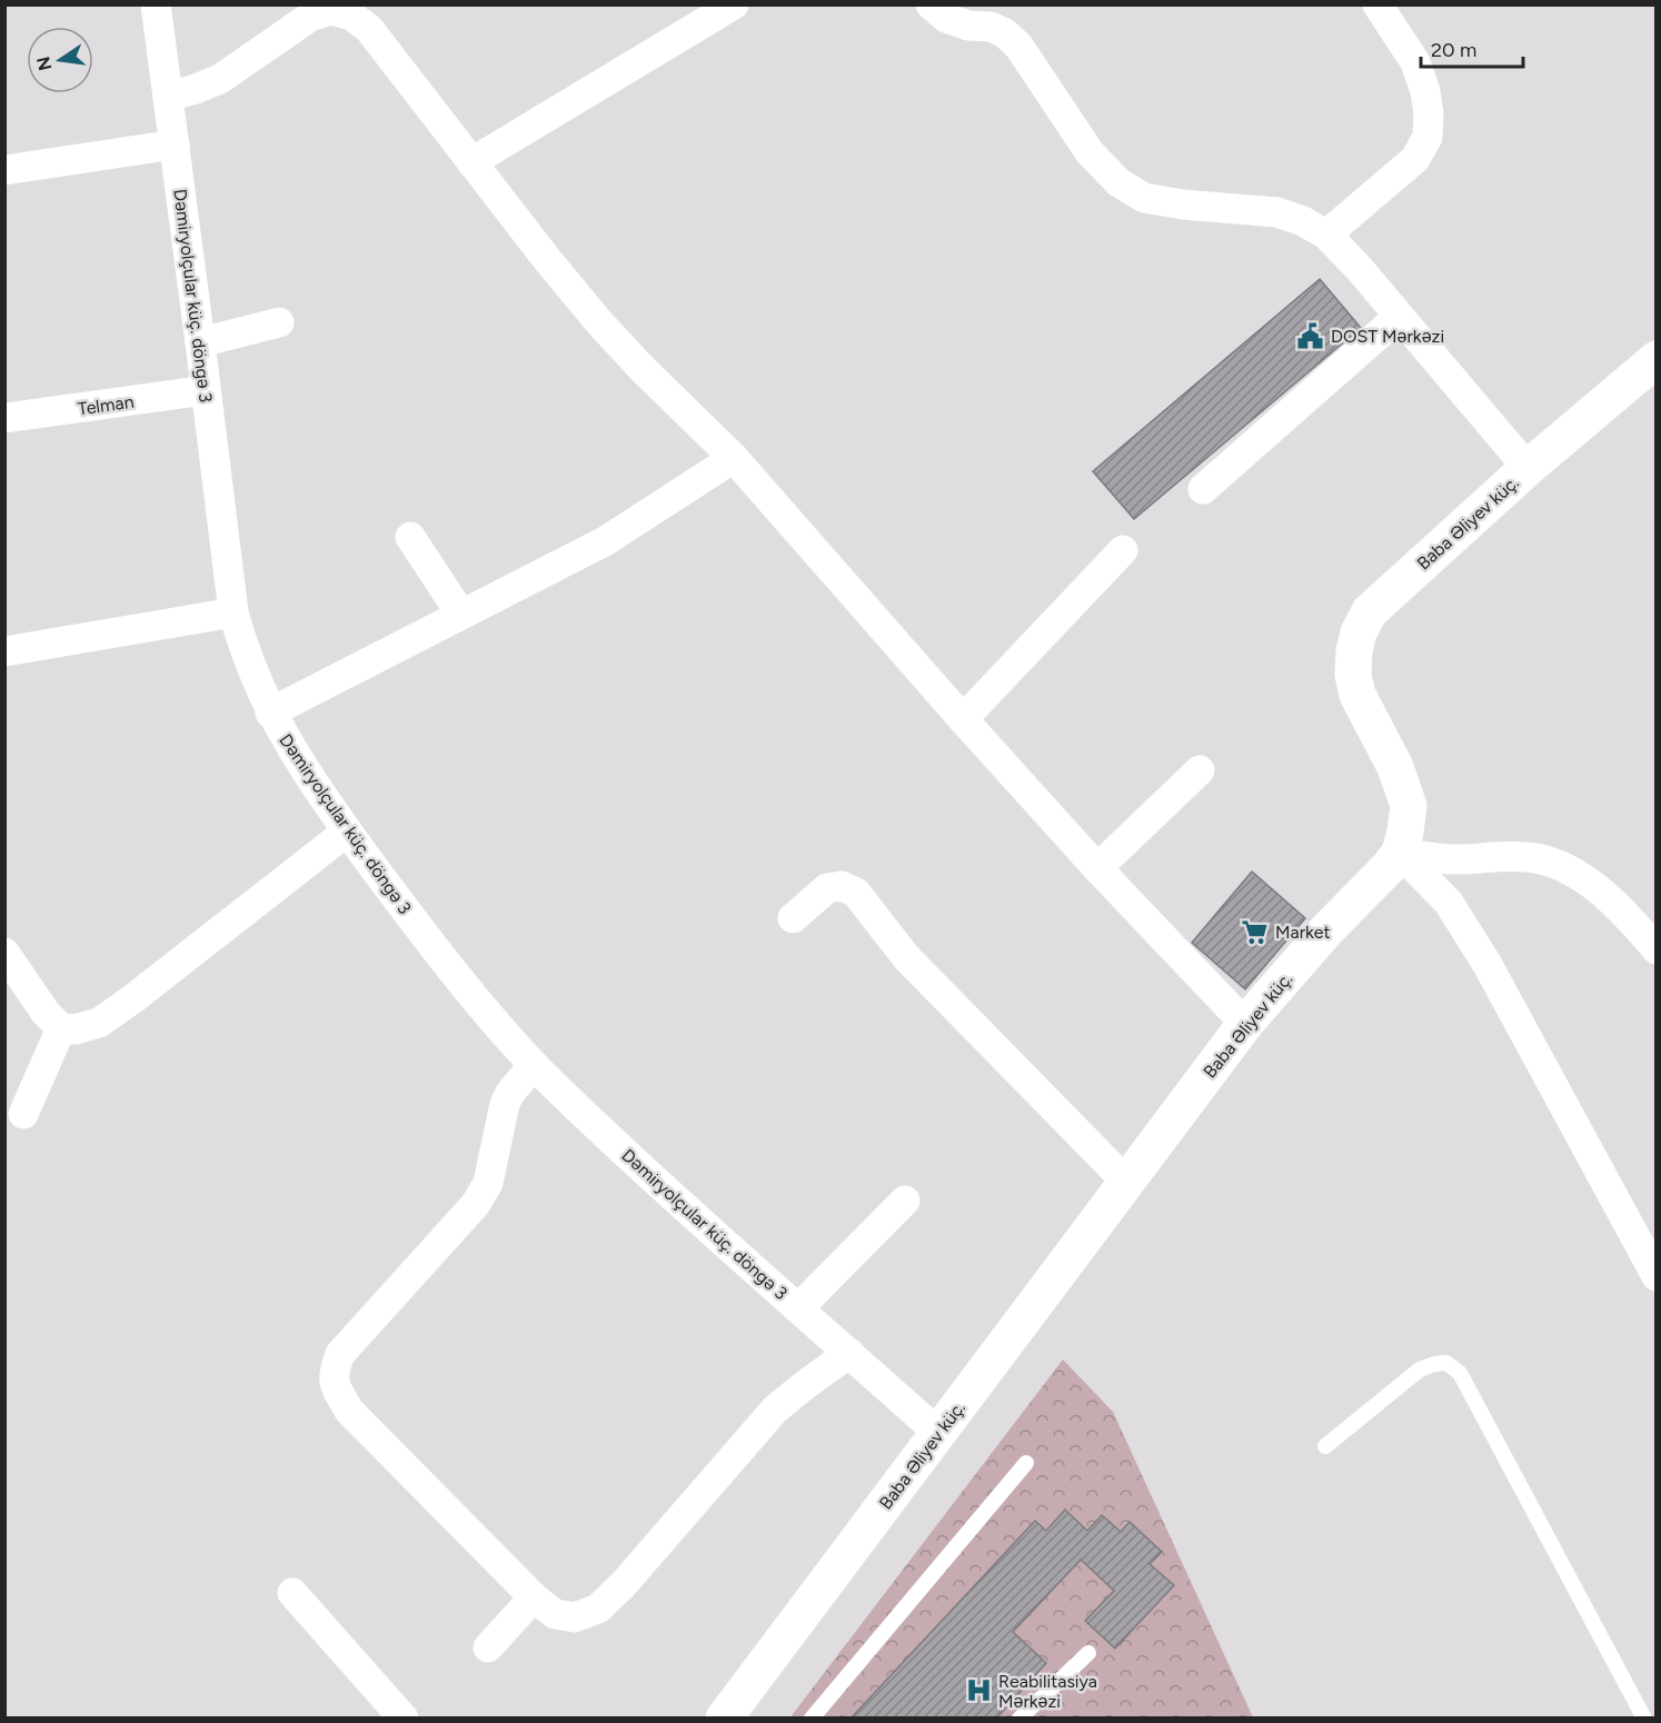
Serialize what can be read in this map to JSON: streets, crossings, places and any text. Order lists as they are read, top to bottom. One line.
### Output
{"streets":{"street":["Dəmiryolçular küç. döngə 3","Telman","Baba Əliyev küç."]},"crossings":[["Dəmiryolçular küç. döngə 3","Telman"],["Dəmiryolçular küç. döngə 3","Baba Əliyev küç."]],"places":{"public building":["DOST Mərkəzi"],"supermarket":["Market"],"hospital":["Reabilitasiya Mərkəzi"]},"scale_bar":"20 m","north":"left"}
